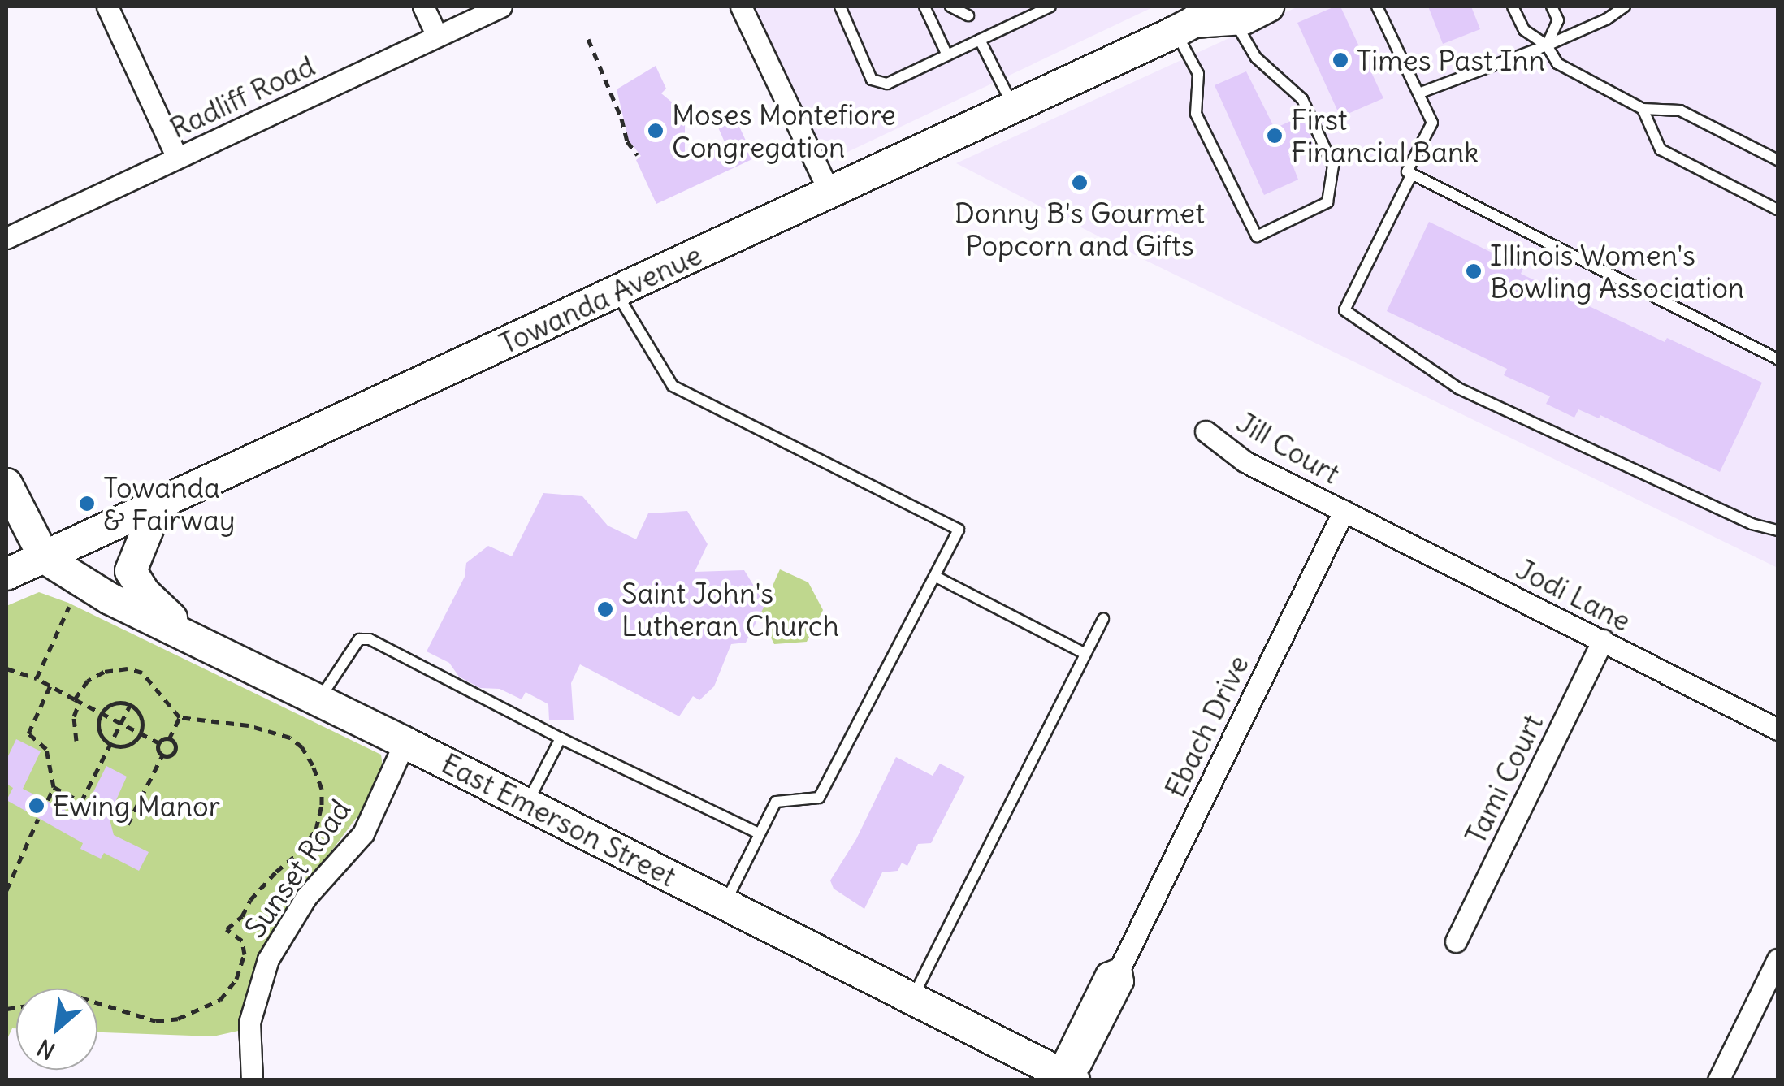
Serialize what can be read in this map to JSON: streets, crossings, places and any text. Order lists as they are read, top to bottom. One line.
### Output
{"streets":{"main road":["Towanda Avenue","East Emerson Street"],"street":["Radliff Road","Jill Court","Jodi Lane","Ebach Drive","Tami Court","Sunset Road"]},"crossings":[["Towanda Avenue","East Emerson Street"],["Jill Court","Jodi Lane"],["Jill Court","Ebach Drive"],["Jodi Lane","Ebach Drive"],["Jodi Lane","Tami Court"],["Ebach Drive","East Emerson Street"],["East Emerson Street","Sunset Road"]],"places":["Times Past Inn","Moses Montefiore Congregation","First Financial Bank","Donny B's Gourmet Popcorn and Gifts","Illinois Women's Bowling Association","Towanda & Fairway","Saint John's Lutheran Church","Ewing Manor"],"north":"bottom left"}
